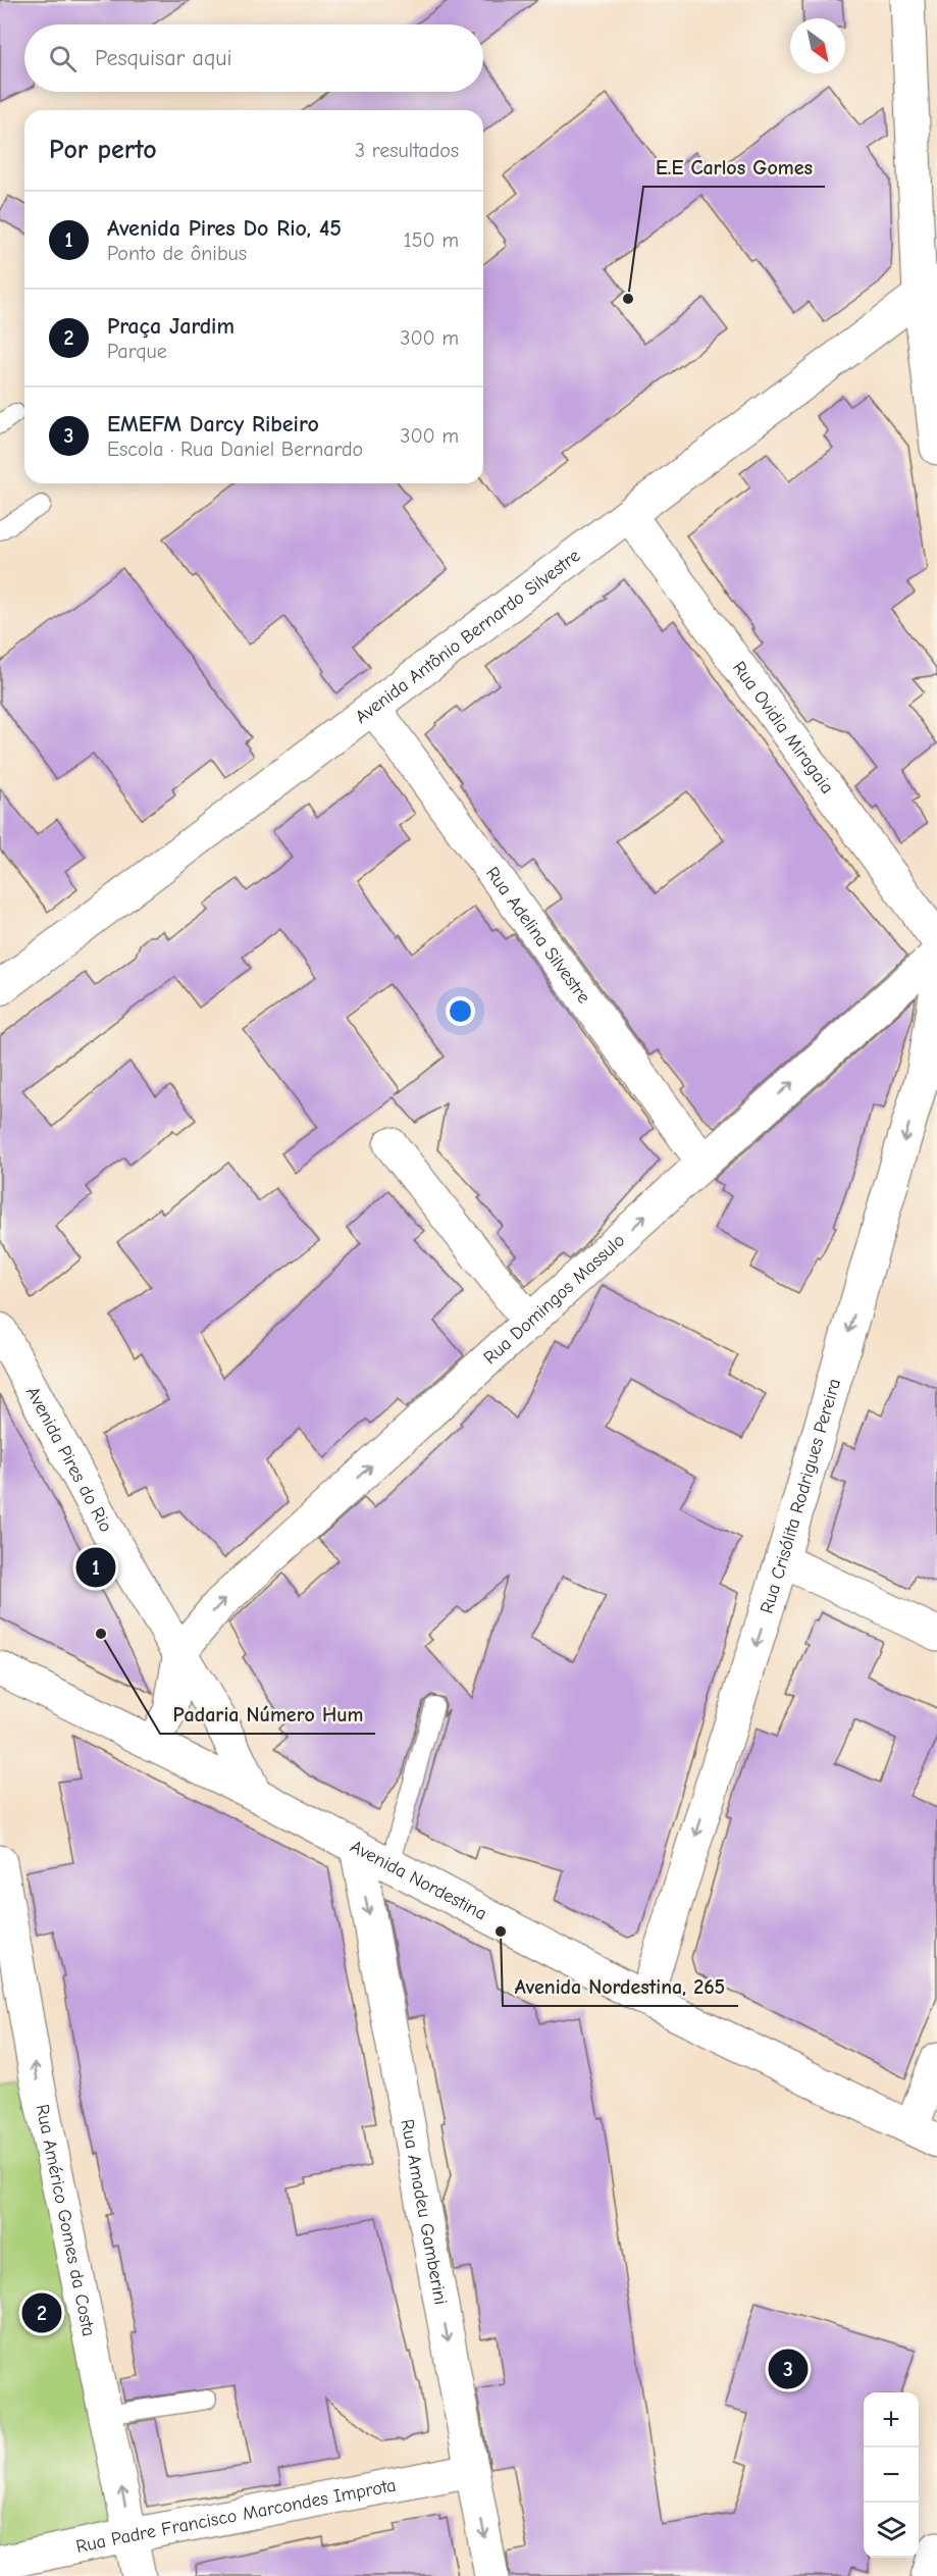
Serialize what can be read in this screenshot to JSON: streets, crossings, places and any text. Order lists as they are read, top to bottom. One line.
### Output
{"streets":{"street":["Avenida Antônio Bernardo Silvestre","Rua Ovidia Miragaia","Rua Adelina Silvestre","Rua Domingos Massulo","Avenida Pires do Rio","Rua Crisólita Rodrigues Pereira","Avenida Nordestina","Rua Amadeu Gamberini","Rua Américo Gomes da Costa","Rua Padre Francisco Marcondes Improta"]},"crossings":[["Avenida Antônio Bernardo Silvestre","Rua Ovidia Miragaia"],["Avenida Antônio Bernardo Silvestre","Rua Adelina Silvestre"],["Rua Adelina Silvestre","Rua Domingos Massulo"],["Rua Domingos Massulo","Avenida Pires do Rio"],["Avenida Pires do Rio","Avenida Nordestina"],["Rua Crisólita Rodrigues Pereira","Avenida Nordestina"],["Avenida Nordestina","Rua Amadeu Gamberini"],["Rua Amadeu Gamberini","Rua Padre Francisco Marcondes Improta"],["Rua Américo Gomes da Costa","Rua Padre Francisco Marcondes Improta"]],"one_way":["Rua Domingos Massulo","Rua Crisólita Rodrigues Pereira","Rua Amadeu Gamberini","Rua Américo Gomes da Costa"],"places":["E.E Carlos Gomes","Padaria Número Hum","Avenida Nordestina, 265"],"north":"bottom right","page":{"search":"Pesquisar aqui","heading":["Por perto","3 resultados"],"list":[{"mark":"1","name":"Avenida Pires Do Rio, 45","note":"Ponto de ônibus","value":"150 m"},{"mark":"2","name":"Praça Jardim","note":"Parque","value":"300 m"},{"mark":"3","name":"EMEFM Darcy Ribeiro","note":"Escola · Rua Daniel Bernardo","value":"300 m"}],"pins":["1","2","3"],"map_buttons":["+","−"]}}
